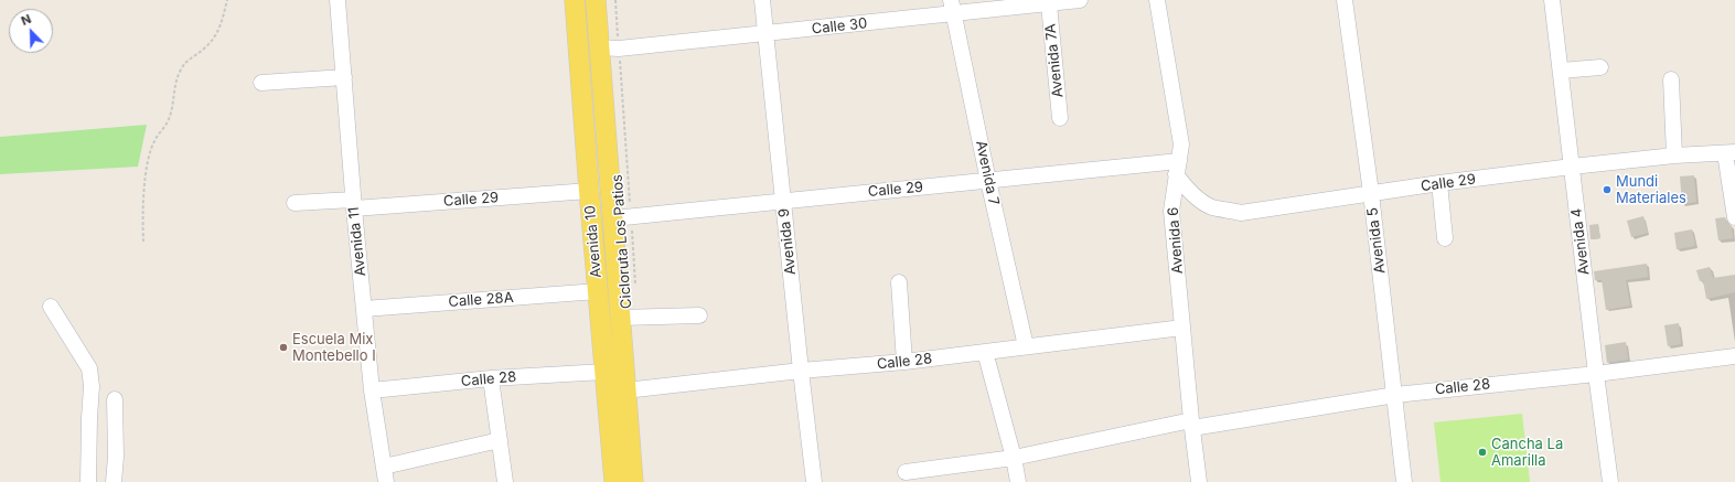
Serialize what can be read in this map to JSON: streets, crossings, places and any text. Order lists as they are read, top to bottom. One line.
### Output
{"streets":{"main road":["Avenida 10"],"street":["Calle 30","Avenida 7A","Avenida 7","Calle 29","Avenida 6","Avenida 5","Avenida 11","Avenida 9","Avenida 4","Calle 28A","Calle 28"],"path":["Cicloruta Los Patios"]},"crossings":[["Calle 30","Avenida 7A"],["Calle 30","Avenida 7"],["Calle 30","Avenida 10"],["Calle 30","Cicloruta Los Patios"],["Calle 30","Avenida 9"],["Avenida 7","Calle 29"],["Avenida 7","Calle 28"],["Calle 29","Avenida 6"],["Calle 29","Avenida 5"],["Calle 29","Avenida 11"],["Calle 29","Avenida 10"],["Calle 29","Cicloruta Los Patios"],["Calle 29","Avenida 9"],["Calle 29","Avenida 4"],["Avenida 6","Calle 28"],["Avenida 5","Calle 28"],["Avenida 11","Calle 28A"],["Avenida 11","Calle 28"],["Avenida 10","Cicloruta Los Patios"],["Avenida 10","Calle 28A"],["Avenida 10","Calle 28"],["Avenida 9","Calle 28"],["Avenida 4","Calle 28"]],"places":["Mundi Materiales","Escuela Mix Montebello I","Cancha La Amarilla"],"north":"top left"}
